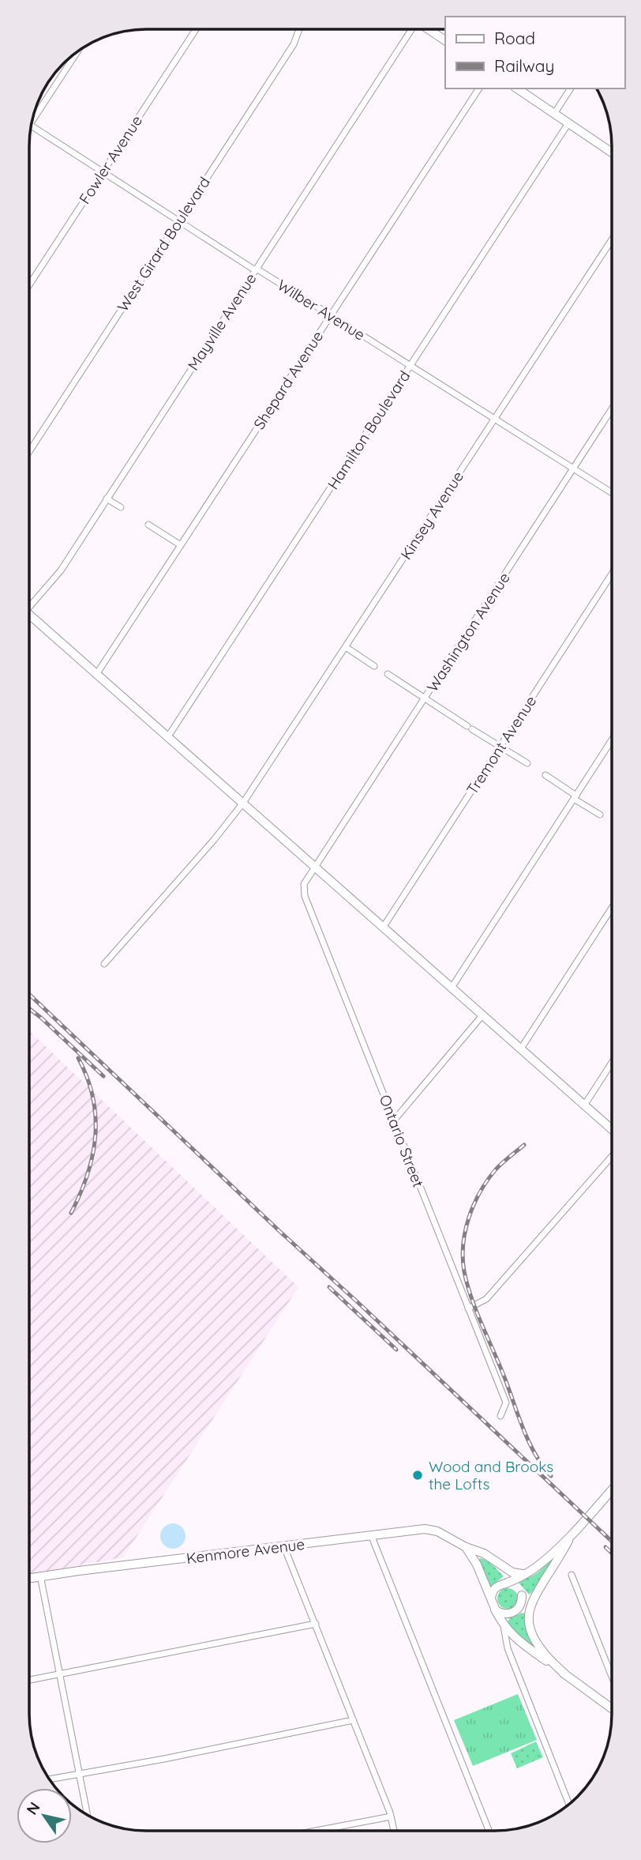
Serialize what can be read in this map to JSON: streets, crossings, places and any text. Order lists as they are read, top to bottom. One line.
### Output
{"streets":{"street":["Fowler Avenue","West Girard Boulevard","Wilber Avenue","Mayville Avenue","Shepard Avenue","Hamilton Boulevard","Kinsey Avenue","Washington Avenue","Tremont Avenue","Ontario Street","Kenmore Avenue"]},"crossings":[["Fowler Avenue","Wilber Avenue"],["West Girard Boulevard","Wilber Avenue"],["Wilber Avenue","Mayville Avenue"],["Wilber Avenue","Shepard Avenue"],["Wilber Avenue","Hamilton Boulevard"],["Wilber Avenue","Kinsey Avenue"],["Wilber Avenue","Washington Avenue"],["Washington Avenue","Ontario Street"]],"places":["Wood and Brooks the Lofts"],"legend":["Road","Railway"],"north":"top left"}
